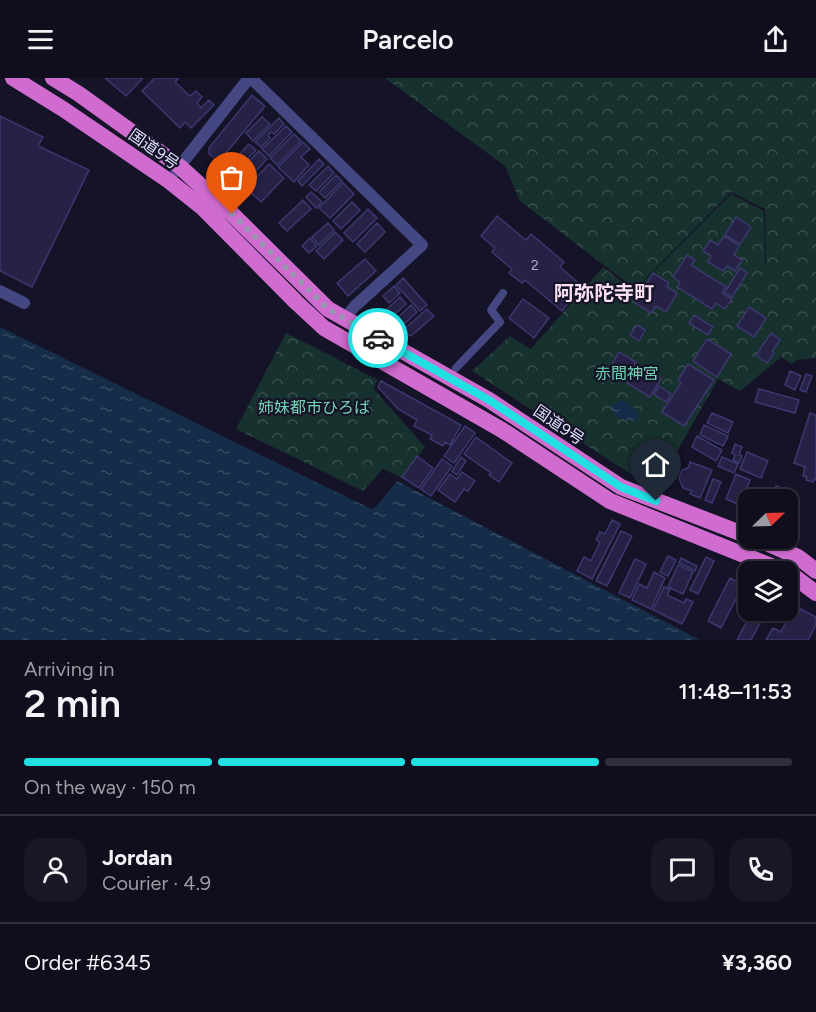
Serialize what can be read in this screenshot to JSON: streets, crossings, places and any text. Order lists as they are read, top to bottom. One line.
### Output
{"streets":{"highway":["国道9号"]},"districts":["阿弥陀寺町"],"parks":["赤間神宮","姉妹都市ひろば"],"house_numbers":["2"],"north":"top right","page":{"header":"Parcelo","heading":["2 min","Arriving in","11:48–11:53"],"panel":["Jordan","Courier · 4.9","Order #6345","¥3,360"],"bar":"On the way · 150 m"}}
